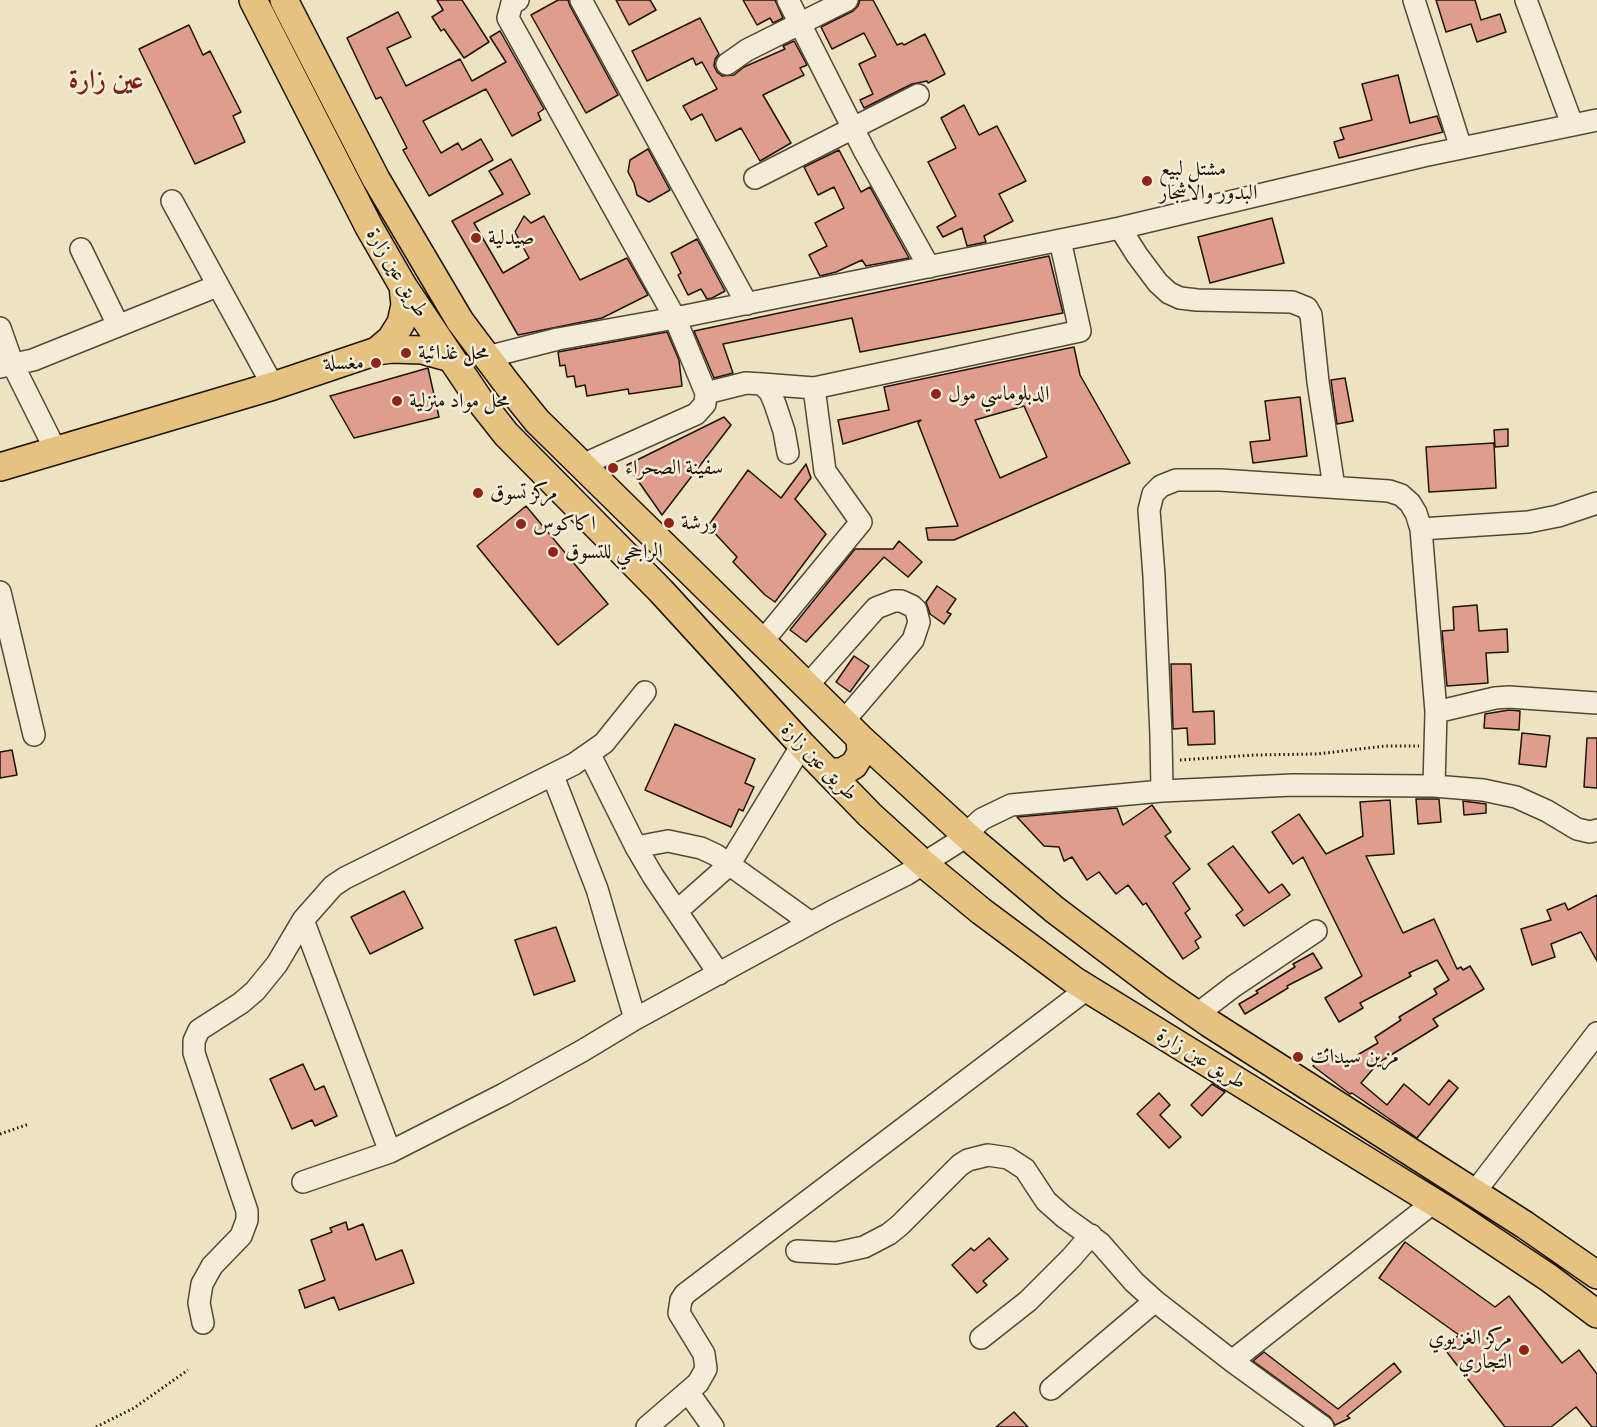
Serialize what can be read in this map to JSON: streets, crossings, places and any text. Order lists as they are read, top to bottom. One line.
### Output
{"streets":{"main road":["طريق عين زارة"]},"districts":["عين زارة"],"places":["مشتل لبيع البدور والاشجار","صيدلية","محل غذائية","مغسلة","الدبلوماسي مول","محل مواد منزلية","سفينة الصحراء","مركز تسوق","ورشة","اكاكوس","الراجحي للتسوق","مزين سيدات","مركز الغزيوي التجاري"]}
